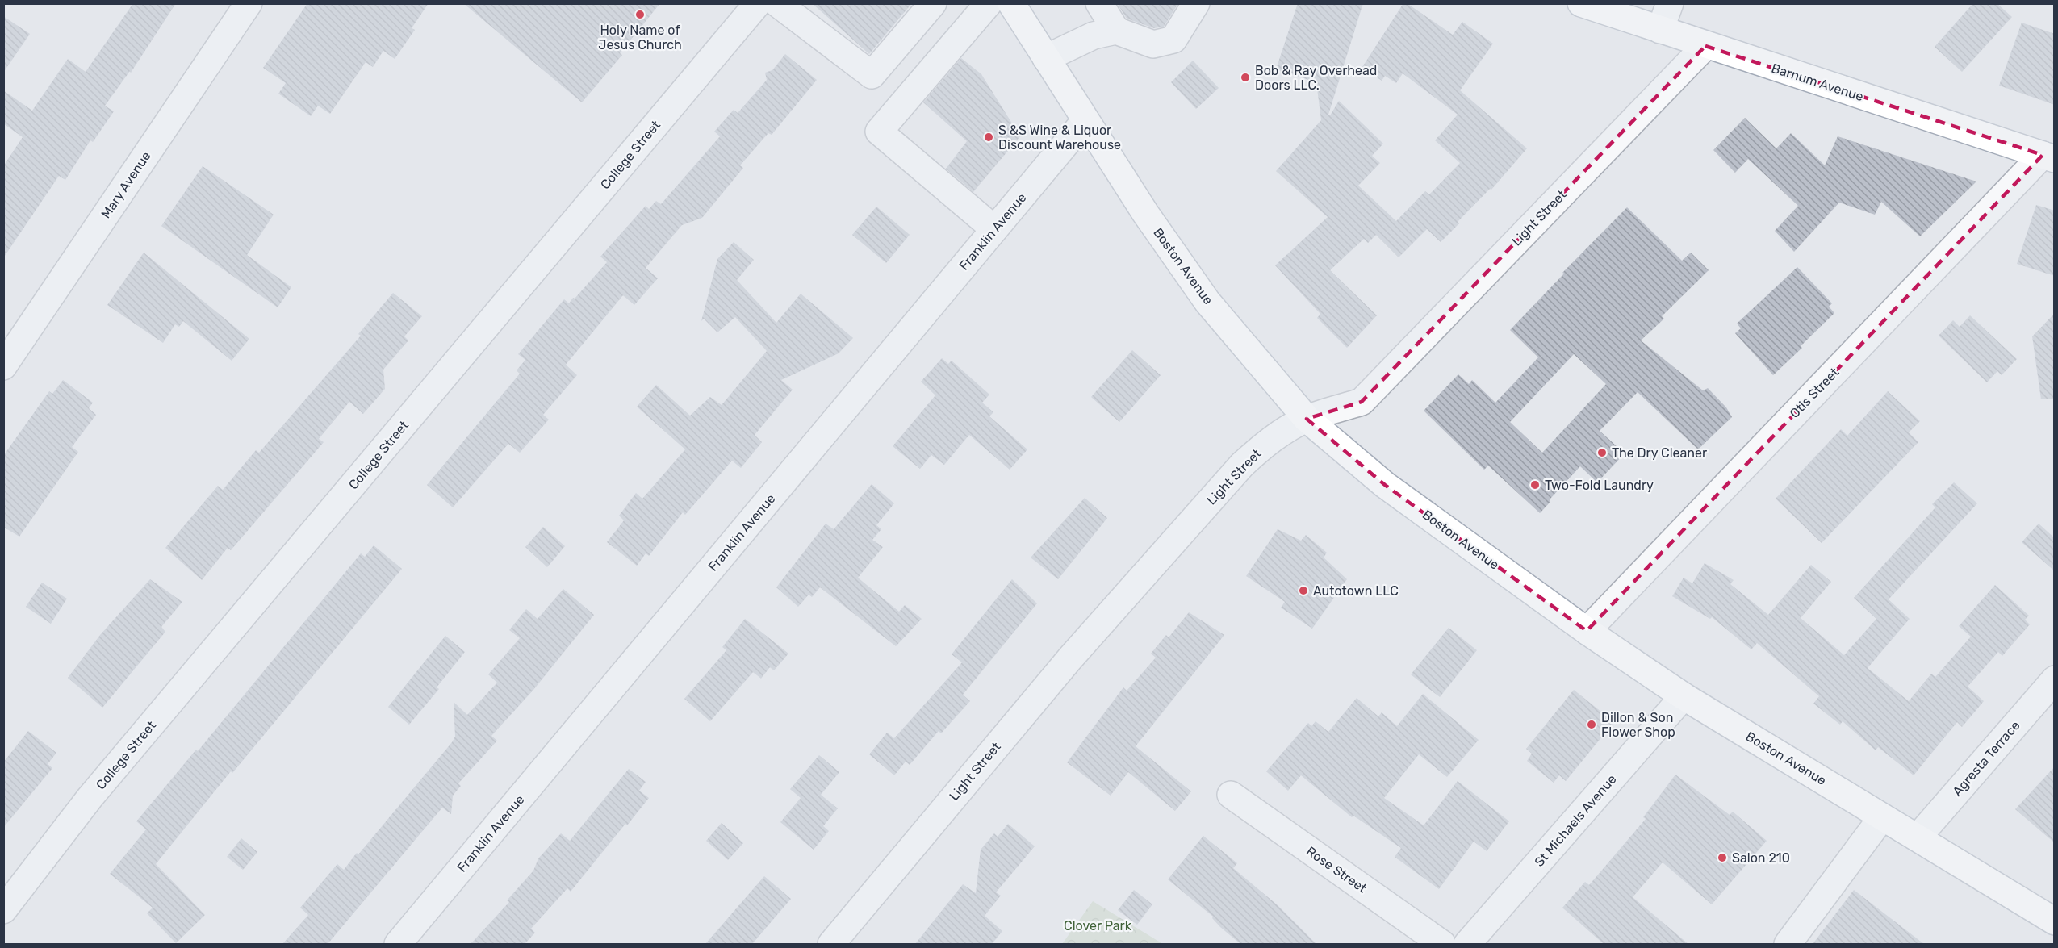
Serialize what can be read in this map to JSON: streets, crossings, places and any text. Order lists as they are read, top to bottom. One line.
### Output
{"streets":{"main road":["Barnum Avenue","Boston Avenue"],"street":["College Street","Mary Avenue","Light Street","Franklin Avenue","Otis Street","Agresta Terrace","St Michaels Avenue","Rose Street"]},"crossings":[["Barnum Avenue","Light Street"],["Barnum Avenue","Otis Street"],["Light Street","Boston Avenue"],["Franklin Avenue","Boston Avenue"],["Boston Avenue","Otis Street"],["Boston Avenue","Agresta Terrace"],["Boston Avenue","St Michaels Avenue"]],"parks":["Clover Park"],"places":["Holy Name of Jesus Church","Bob & Ray Overhead Doors LLC.","S &S Wine & Liquor Discount Warehouse","The Dry Cleaner","Two-Fold Laundry","Autotown LLC","Dillon & Son Flower Shop","Salon 210"]}
